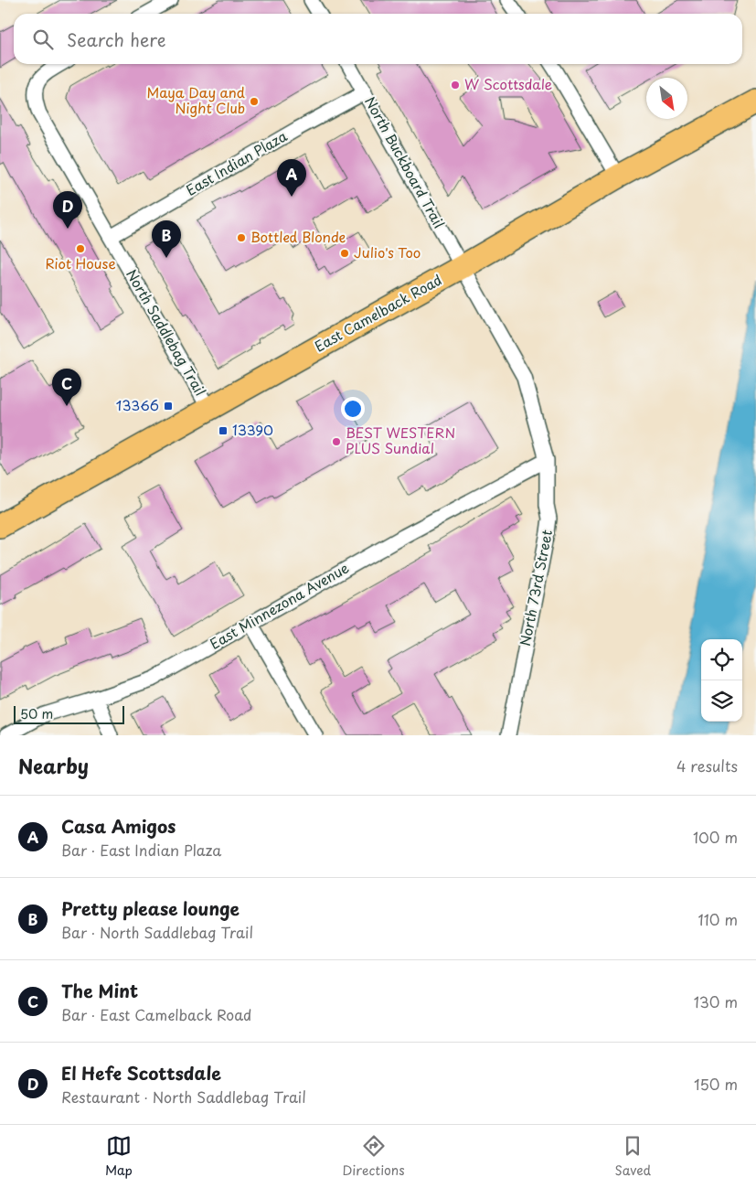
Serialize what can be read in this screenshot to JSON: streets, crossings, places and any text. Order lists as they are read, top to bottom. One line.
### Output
{"streets":{"main road":["East Camelback Road"],"street":["North Buckboard Trail","East Indian Plaza","North Saddlebag Trail","North 73rd Street","East Minnezona Avenue"]},"crossings":[["North Buckboard Trail","East Indian Plaza"],["North Buckboard Trail","East Camelback Road"],["North Buckboard Trail","North 73rd Street"],["East Indian Plaza","North Saddlebag Trail"],["East Camelback Road","North Saddlebag Trail"],["East Camelback Road","North 73rd Street"],["North 73rd Street","East Minnezona Avenue"]],"places":{"other":["W Scottsdale","Maya Day and Night Club","Bottled Blonde","Riot House","Julio's Too","BEST WESTERN PLUS Sundial"],"transit":["13366","13390"]},"scale_bar":"50 m","north":"bottom right","page":{"search":"Search here","pins":["A","D","B","C"],"scale":"50 m","heading":["Nearby","4 results"],"list":[{"mark":"A","name":"Casa Amigos","note":"Bar · East Indian Plaza","value":"100 m"},{"mark":"B","name":"Pretty please lounge","note":"Bar · North Saddlebag Trail","value":"110 m"},{"mark":"C","name":"The Mint","note":"Bar · East Camelback Road","value":"130 m"},{"mark":"D","name":"El Hefe Scottsdale","note":"Restaurant · North Saddlebag Trail","value":"150 m"}],"nav":["Map","Directions","Saved"]}}
